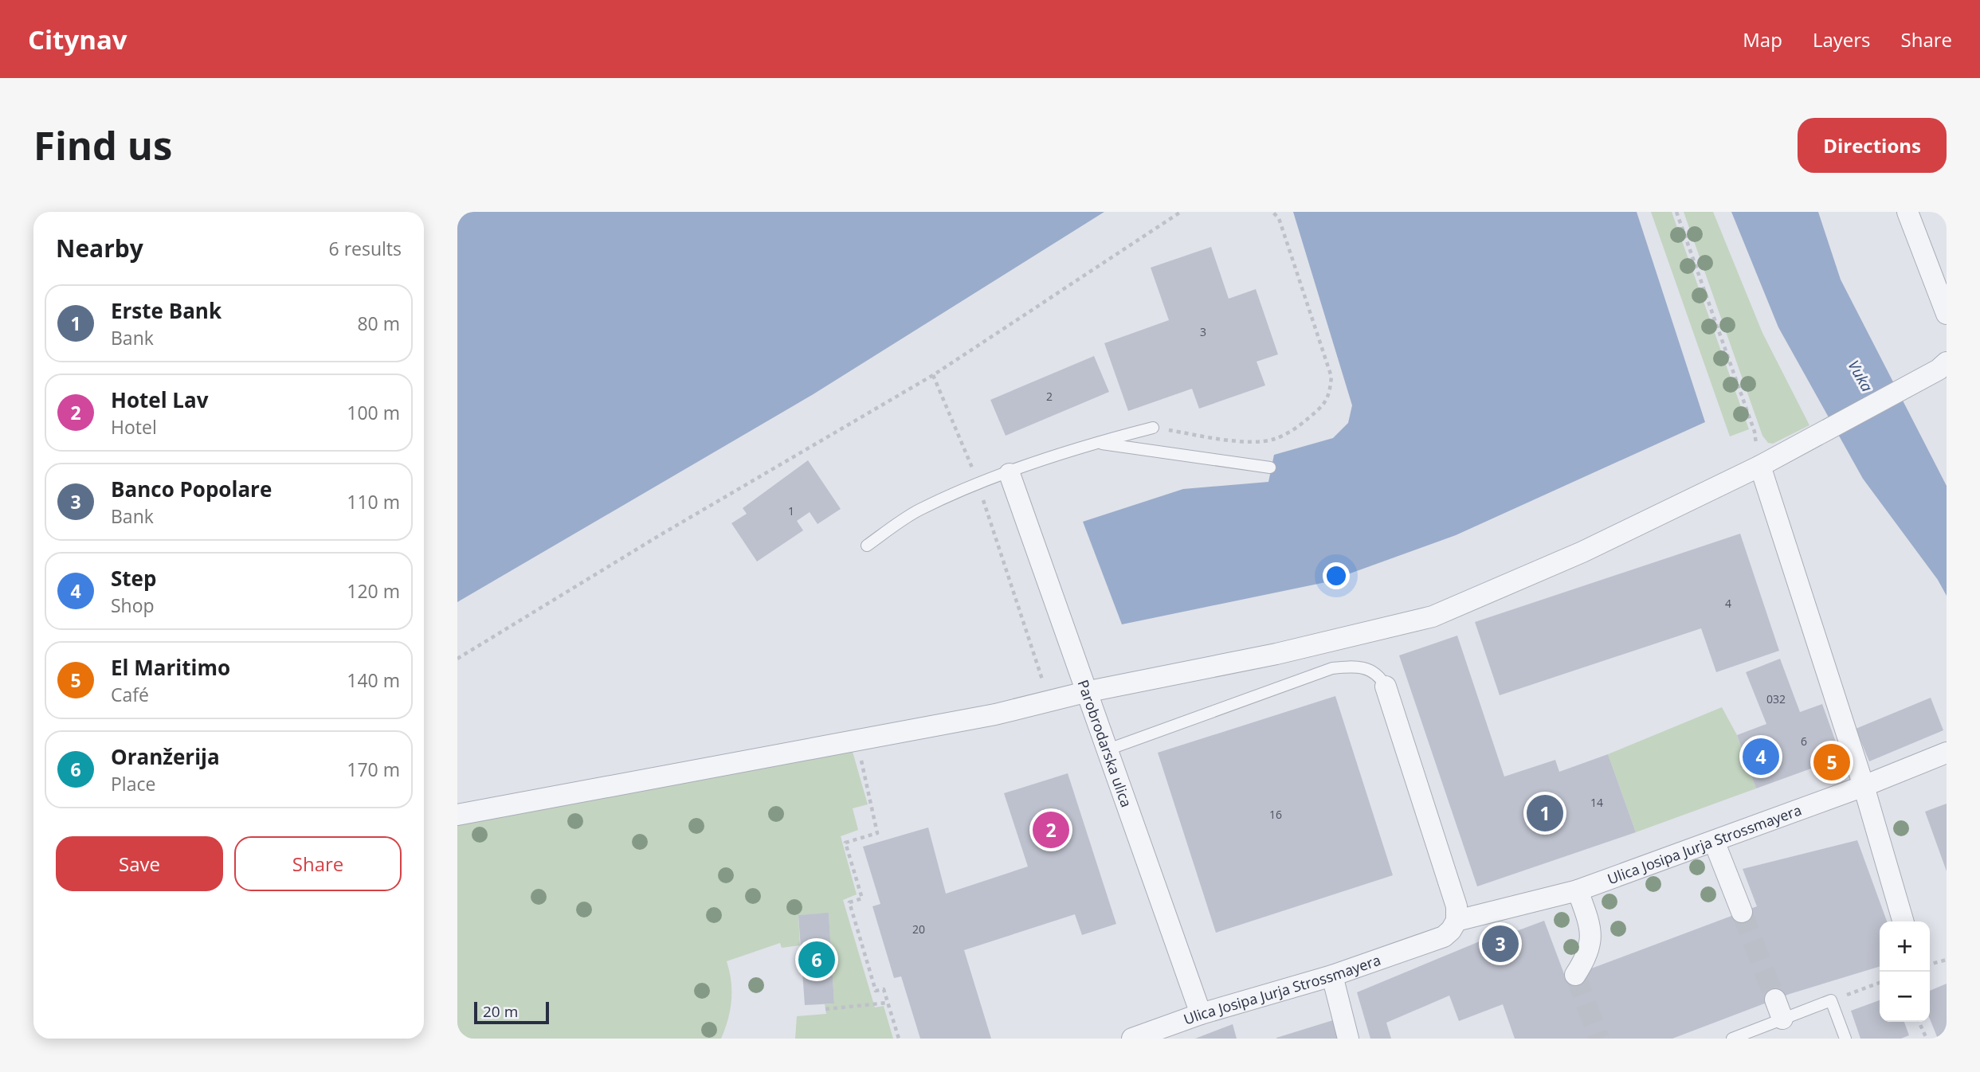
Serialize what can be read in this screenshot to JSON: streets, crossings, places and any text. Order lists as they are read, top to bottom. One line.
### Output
{"streets":{"street":["Parobrodarska ulica","Ulica Josipa Jurja Strossmayera"]},"crossings":[["Parobrodarska ulica","Ulica Josipa Jurja Strossmayera"]],"water":["Vuka"],"house_numbers":["3","2","1","4","032","6","14","16","20"],"scale_bar":"20 m","page":{"header":"Citynav","nav":["Map","Layers","Share"],"buttons":["Directions",["Save","Share"]],"title":"Find us","heading":["Nearby","6 results"],"list":[{"mark":"1","name":"Erste Bank","note":"Bank","value":"80 m"},{"mark":"2","name":"Hotel Lav","note":"Hotel","value":"100 m"},{"mark":"3","name":"Banco Popolare","note":"Bank","value":"110 m"},{"mark":"4","name":"Step","note":"Shop","value":"120 m"},{"mark":"5","name":"El Maritimo","note":"Café","value":"140 m"},{"mark":"6","name":"Oranžerija","note":"Place","value":"170 m"}],"pins":["4","5","1","2","3","6"],"map_buttons":["+","−"],"scale":"20 m"}}
